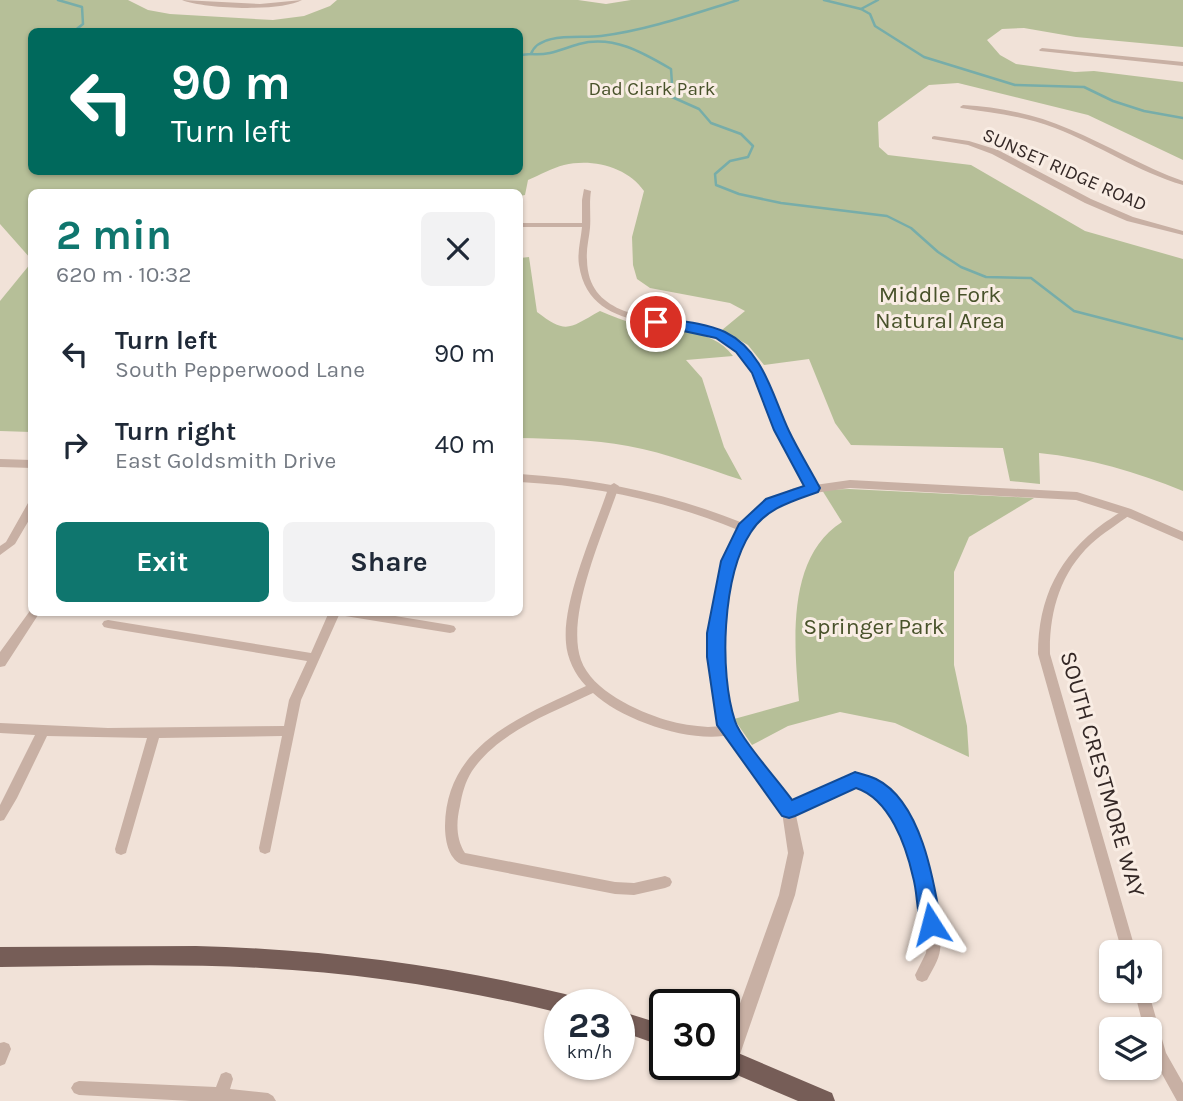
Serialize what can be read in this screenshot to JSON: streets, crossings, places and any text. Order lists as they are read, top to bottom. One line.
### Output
{"streets":{"street":["SUNSET RIDGE ROAD","SOUTH CRESTMORE WAY"]},"parks":["Dad Clark Park","Middle Fork Natural Area","Springer Park"],"page":{"turn":["90 m","Turn left"],"heading":["2 min","620 m · 10:32"],"list":[{"name":"Turn left","note":"South Pepperwood Lane","value":"90 m"},{"name":"Turn right","note":"East Goldsmith Drive","value":"40 m"}],"buttons":["Exit","Share"],"speed":"23 km/h","limit":"30"}}
